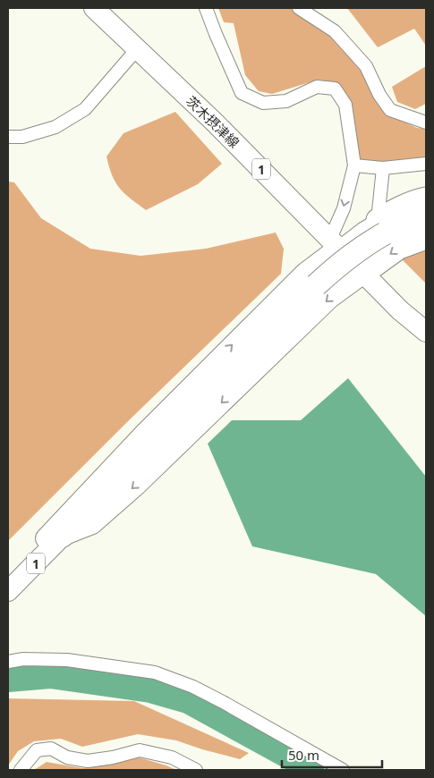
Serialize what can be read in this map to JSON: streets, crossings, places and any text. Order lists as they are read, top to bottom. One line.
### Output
{"streets":{"main road":["茨木摂津線","1"]},"scale_bar":"50 m"}
